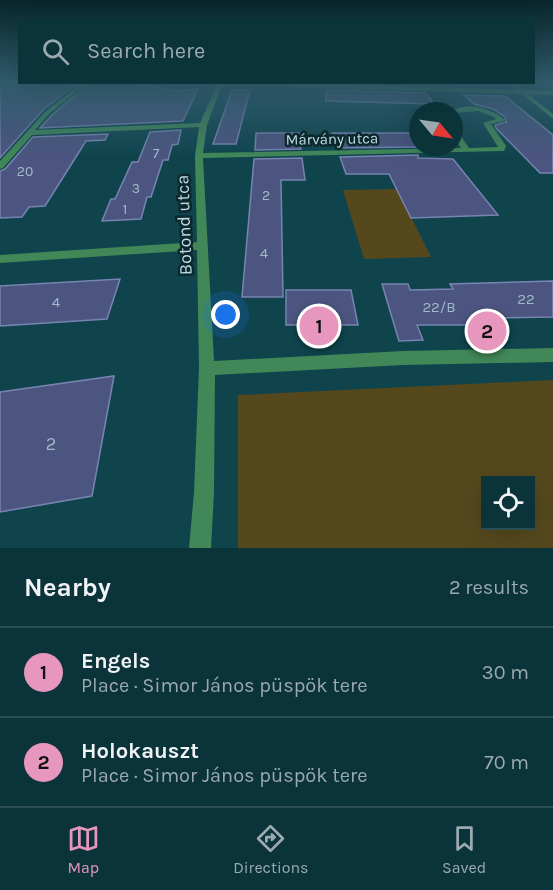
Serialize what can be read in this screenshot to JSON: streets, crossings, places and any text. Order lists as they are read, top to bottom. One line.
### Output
{"streets":{"street":["Márvány utca","Botond utca"]},"crossings":[["Márvány utca","Botond utca"]],"house_numbers":["7","20","3","2","1","4","22","4","22/B","2"],"north":"bottom right","page":{"search":"Search here","pins":["1","2"],"heading":["Nearby","2 results"],"list":[{"mark":"1","name":"Engels","note":"Place · Simor János püspök tere","value":"30 m"},{"mark":"2","name":"Holokauszt","note":"Place · Simor János püspök tere","value":"70 m"}],"nav":["Map","Directions","Saved"]}}
